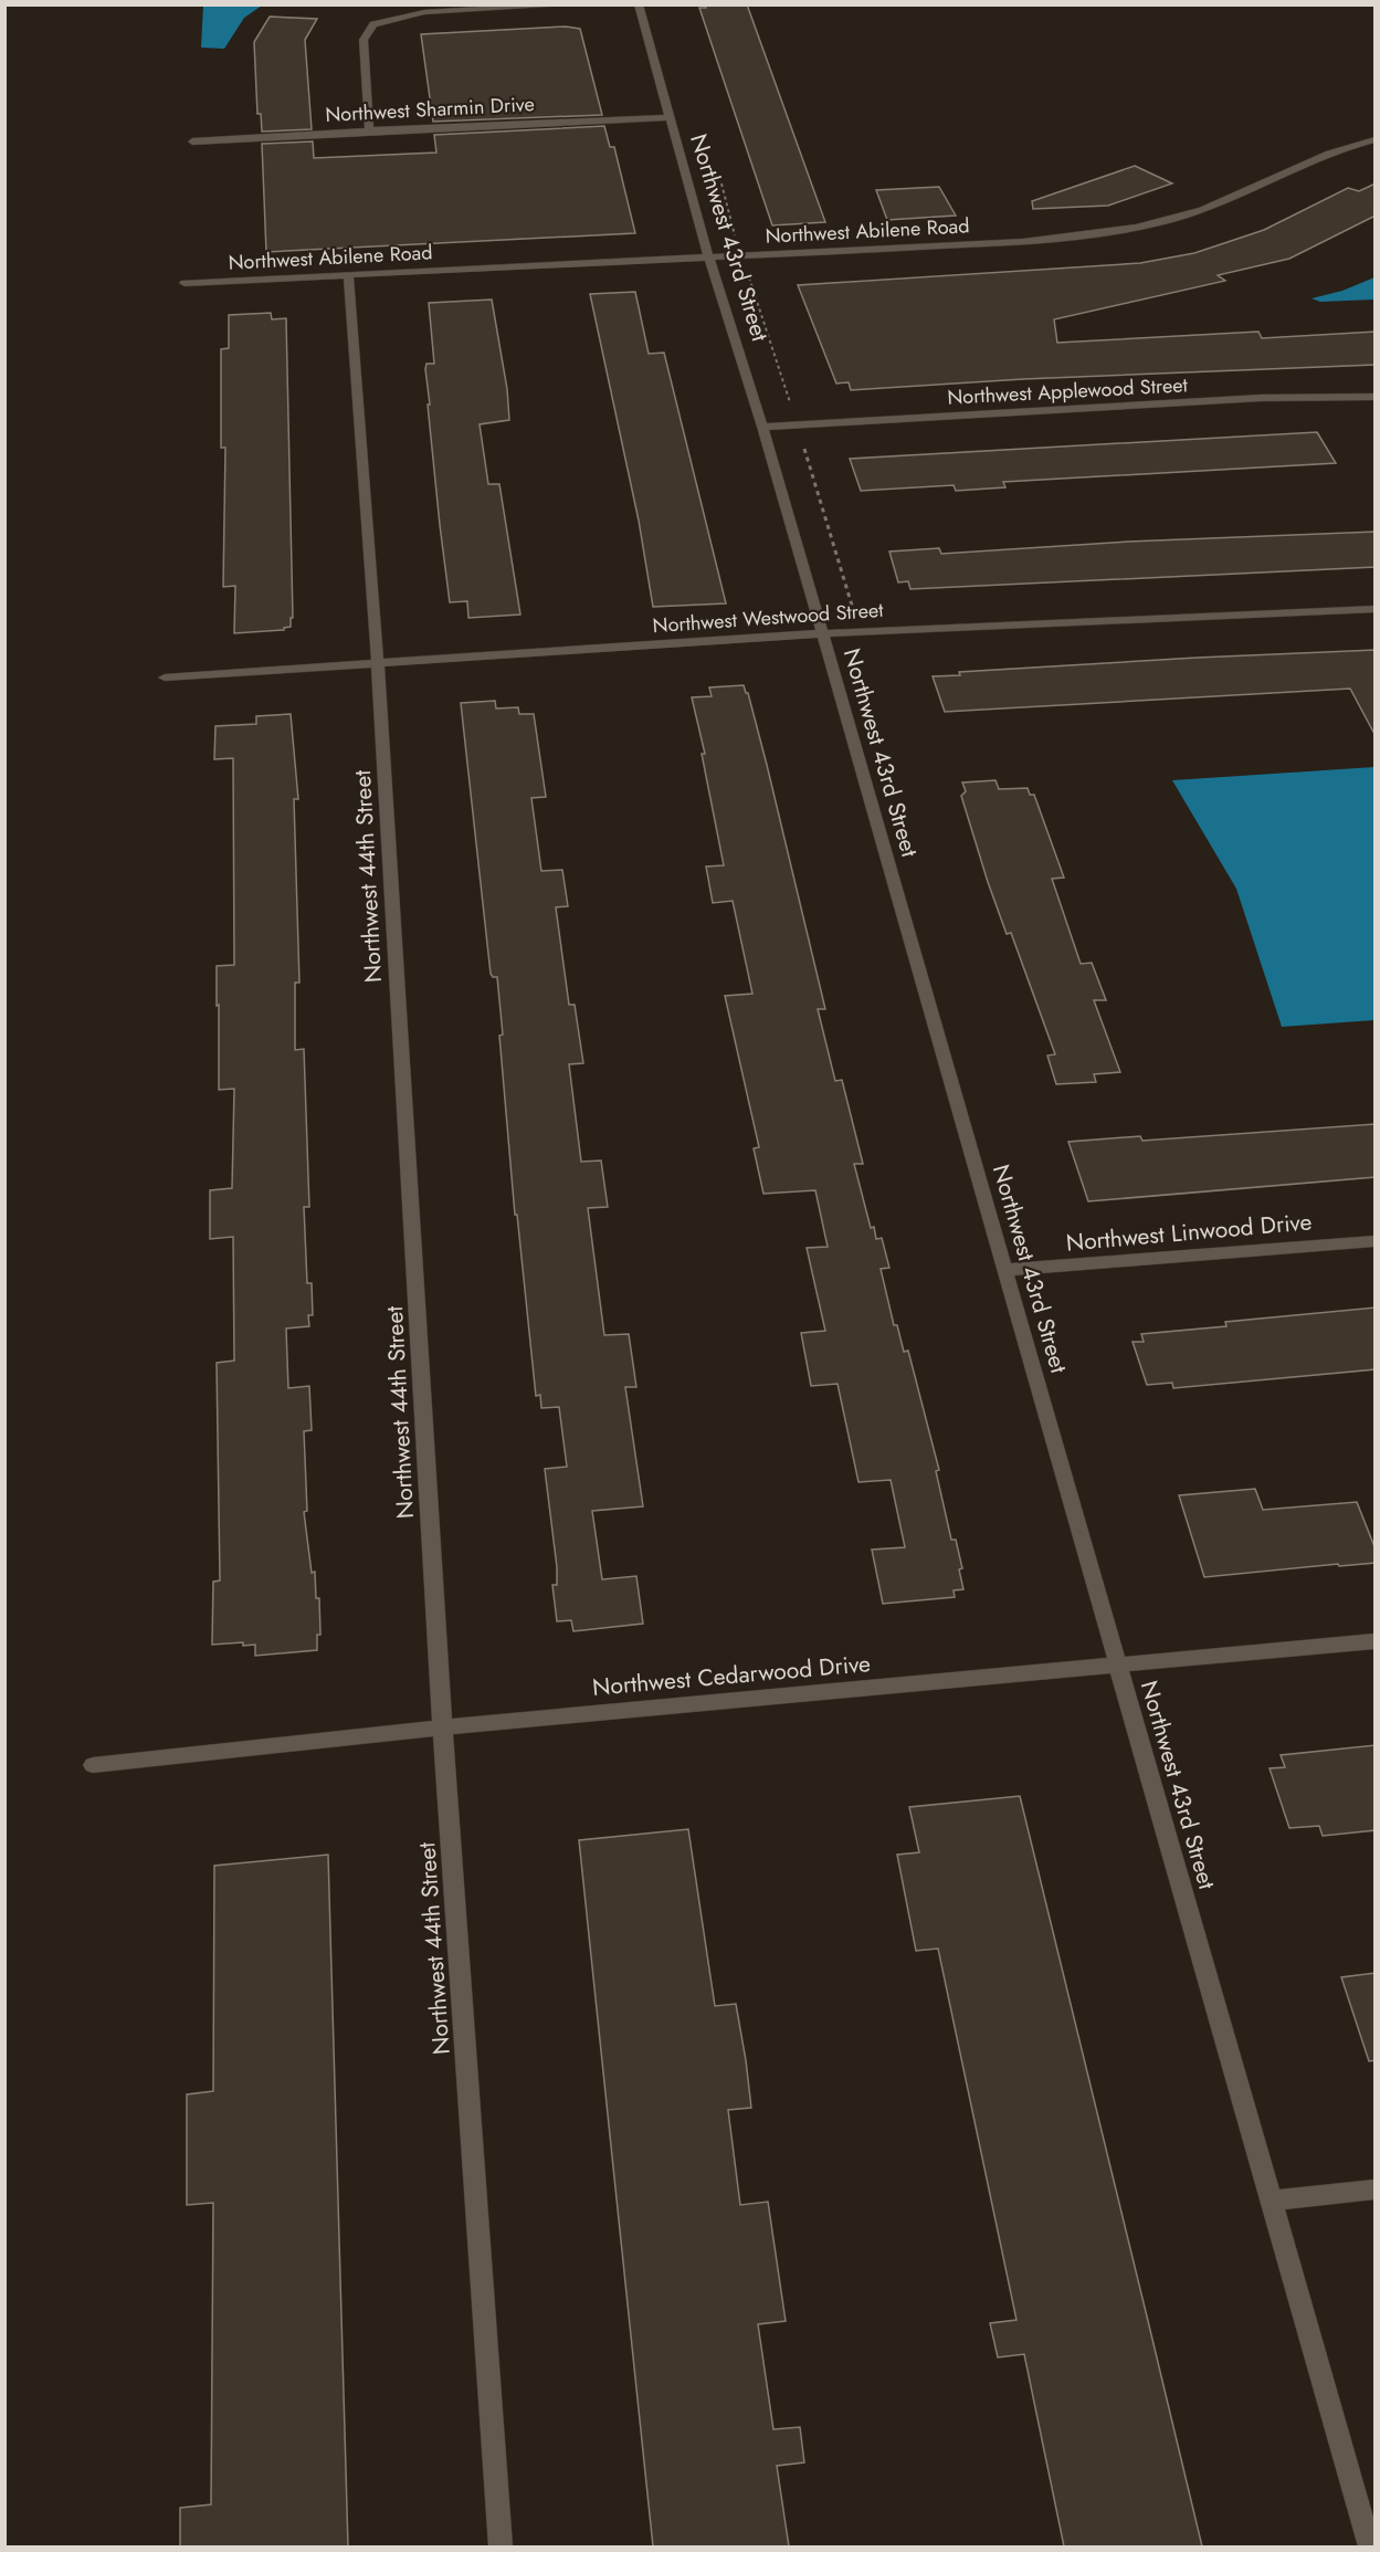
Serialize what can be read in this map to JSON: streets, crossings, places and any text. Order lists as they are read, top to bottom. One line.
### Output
{"streets":{"street":["Northwest Sharmin Drive","Northwest Abilene Road","Northwest 43rd Street","Northwest Applewood Street","Northwest Westwood Street","Northwest 44th Street","Northwest Linwood Drive","Northwest Cedarwood Drive"]},"crossings":[["Northwest Sharmin Drive","Northwest 43rd Street"],["Northwest Abilene Road","Northwest 43rd Street"],["Northwest Abilene Road","Northwest 44th Street"],["Northwest 43rd Street","Northwest Applewood Street"],["Northwest 43rd Street","Northwest Westwood Street"],["Northwest 43rd Street","Northwest Linwood Drive"],["Northwest 43rd Street","Northwest Cedarwood Drive"],["Northwest Westwood Street","Northwest 44th Street"],["Northwest 44th Street","Northwest Cedarwood Drive"]]}
